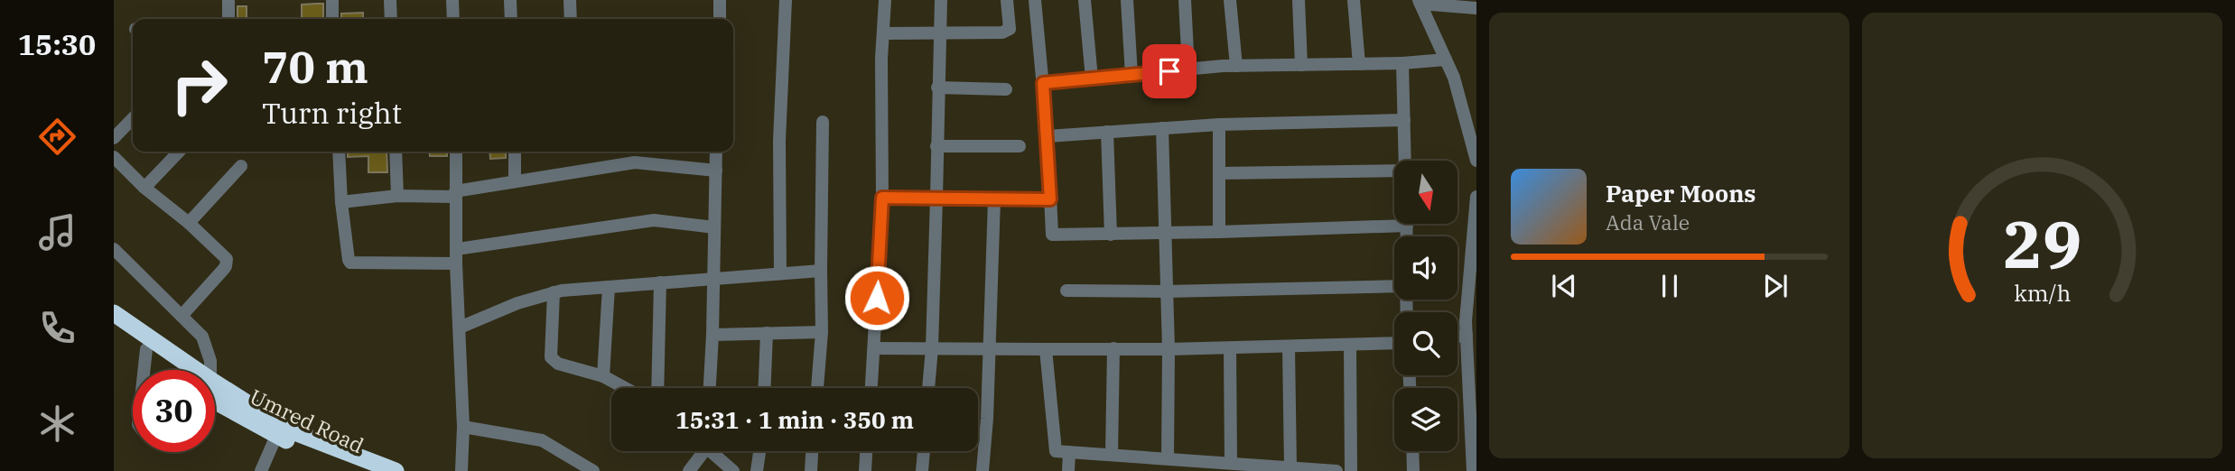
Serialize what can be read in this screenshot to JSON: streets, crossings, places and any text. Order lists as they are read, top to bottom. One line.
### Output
{"streets":{"highway":["Umred Road"]},"north":"bottom","page":{"tabs":"15:30","turn":["70 m","Turn right"],"song":["Paper Moons","Ada Vale"],"limit":"30","trip":"15:31 · 1 min · 350 m","gauge":["29","km/h"]}}
